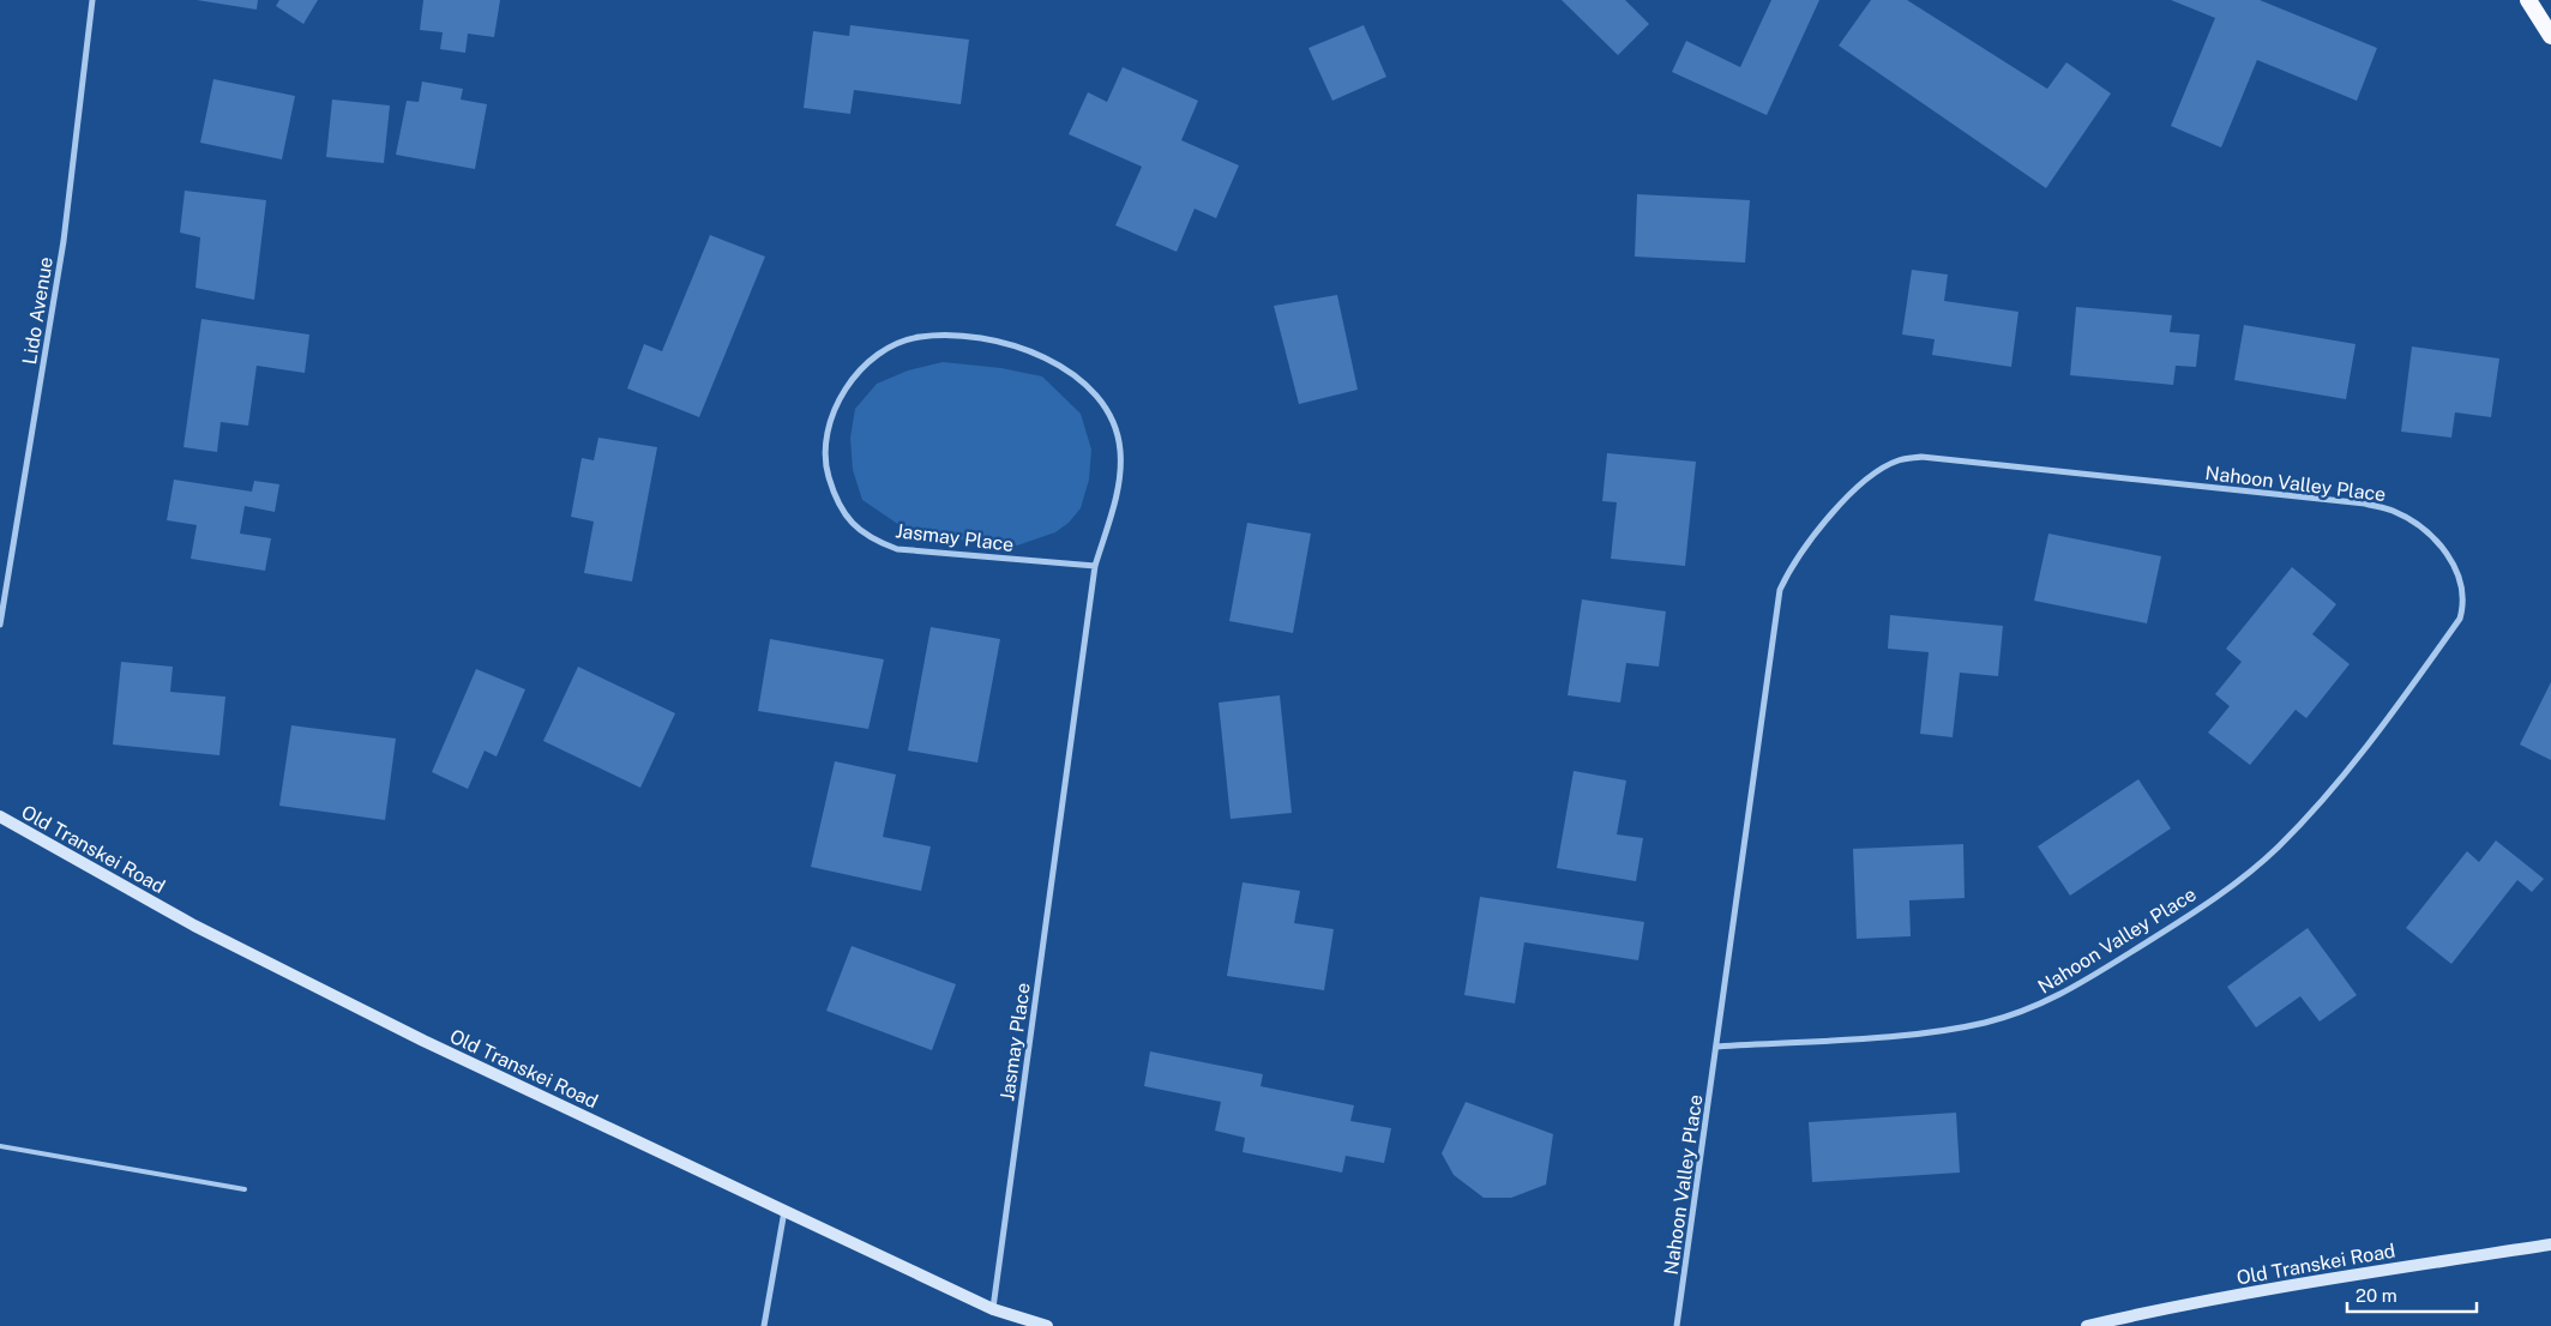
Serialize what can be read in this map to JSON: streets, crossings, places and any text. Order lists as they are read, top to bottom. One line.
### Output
{"streets":{"main road":["Old Transkei Road"],"street":["Lido Avenue","Nahoon Valley Place","Jasmay Place"]},"crossings":[["Jasmay Place","Old Transkei Road"]],"scale_bar":"20 m"}
